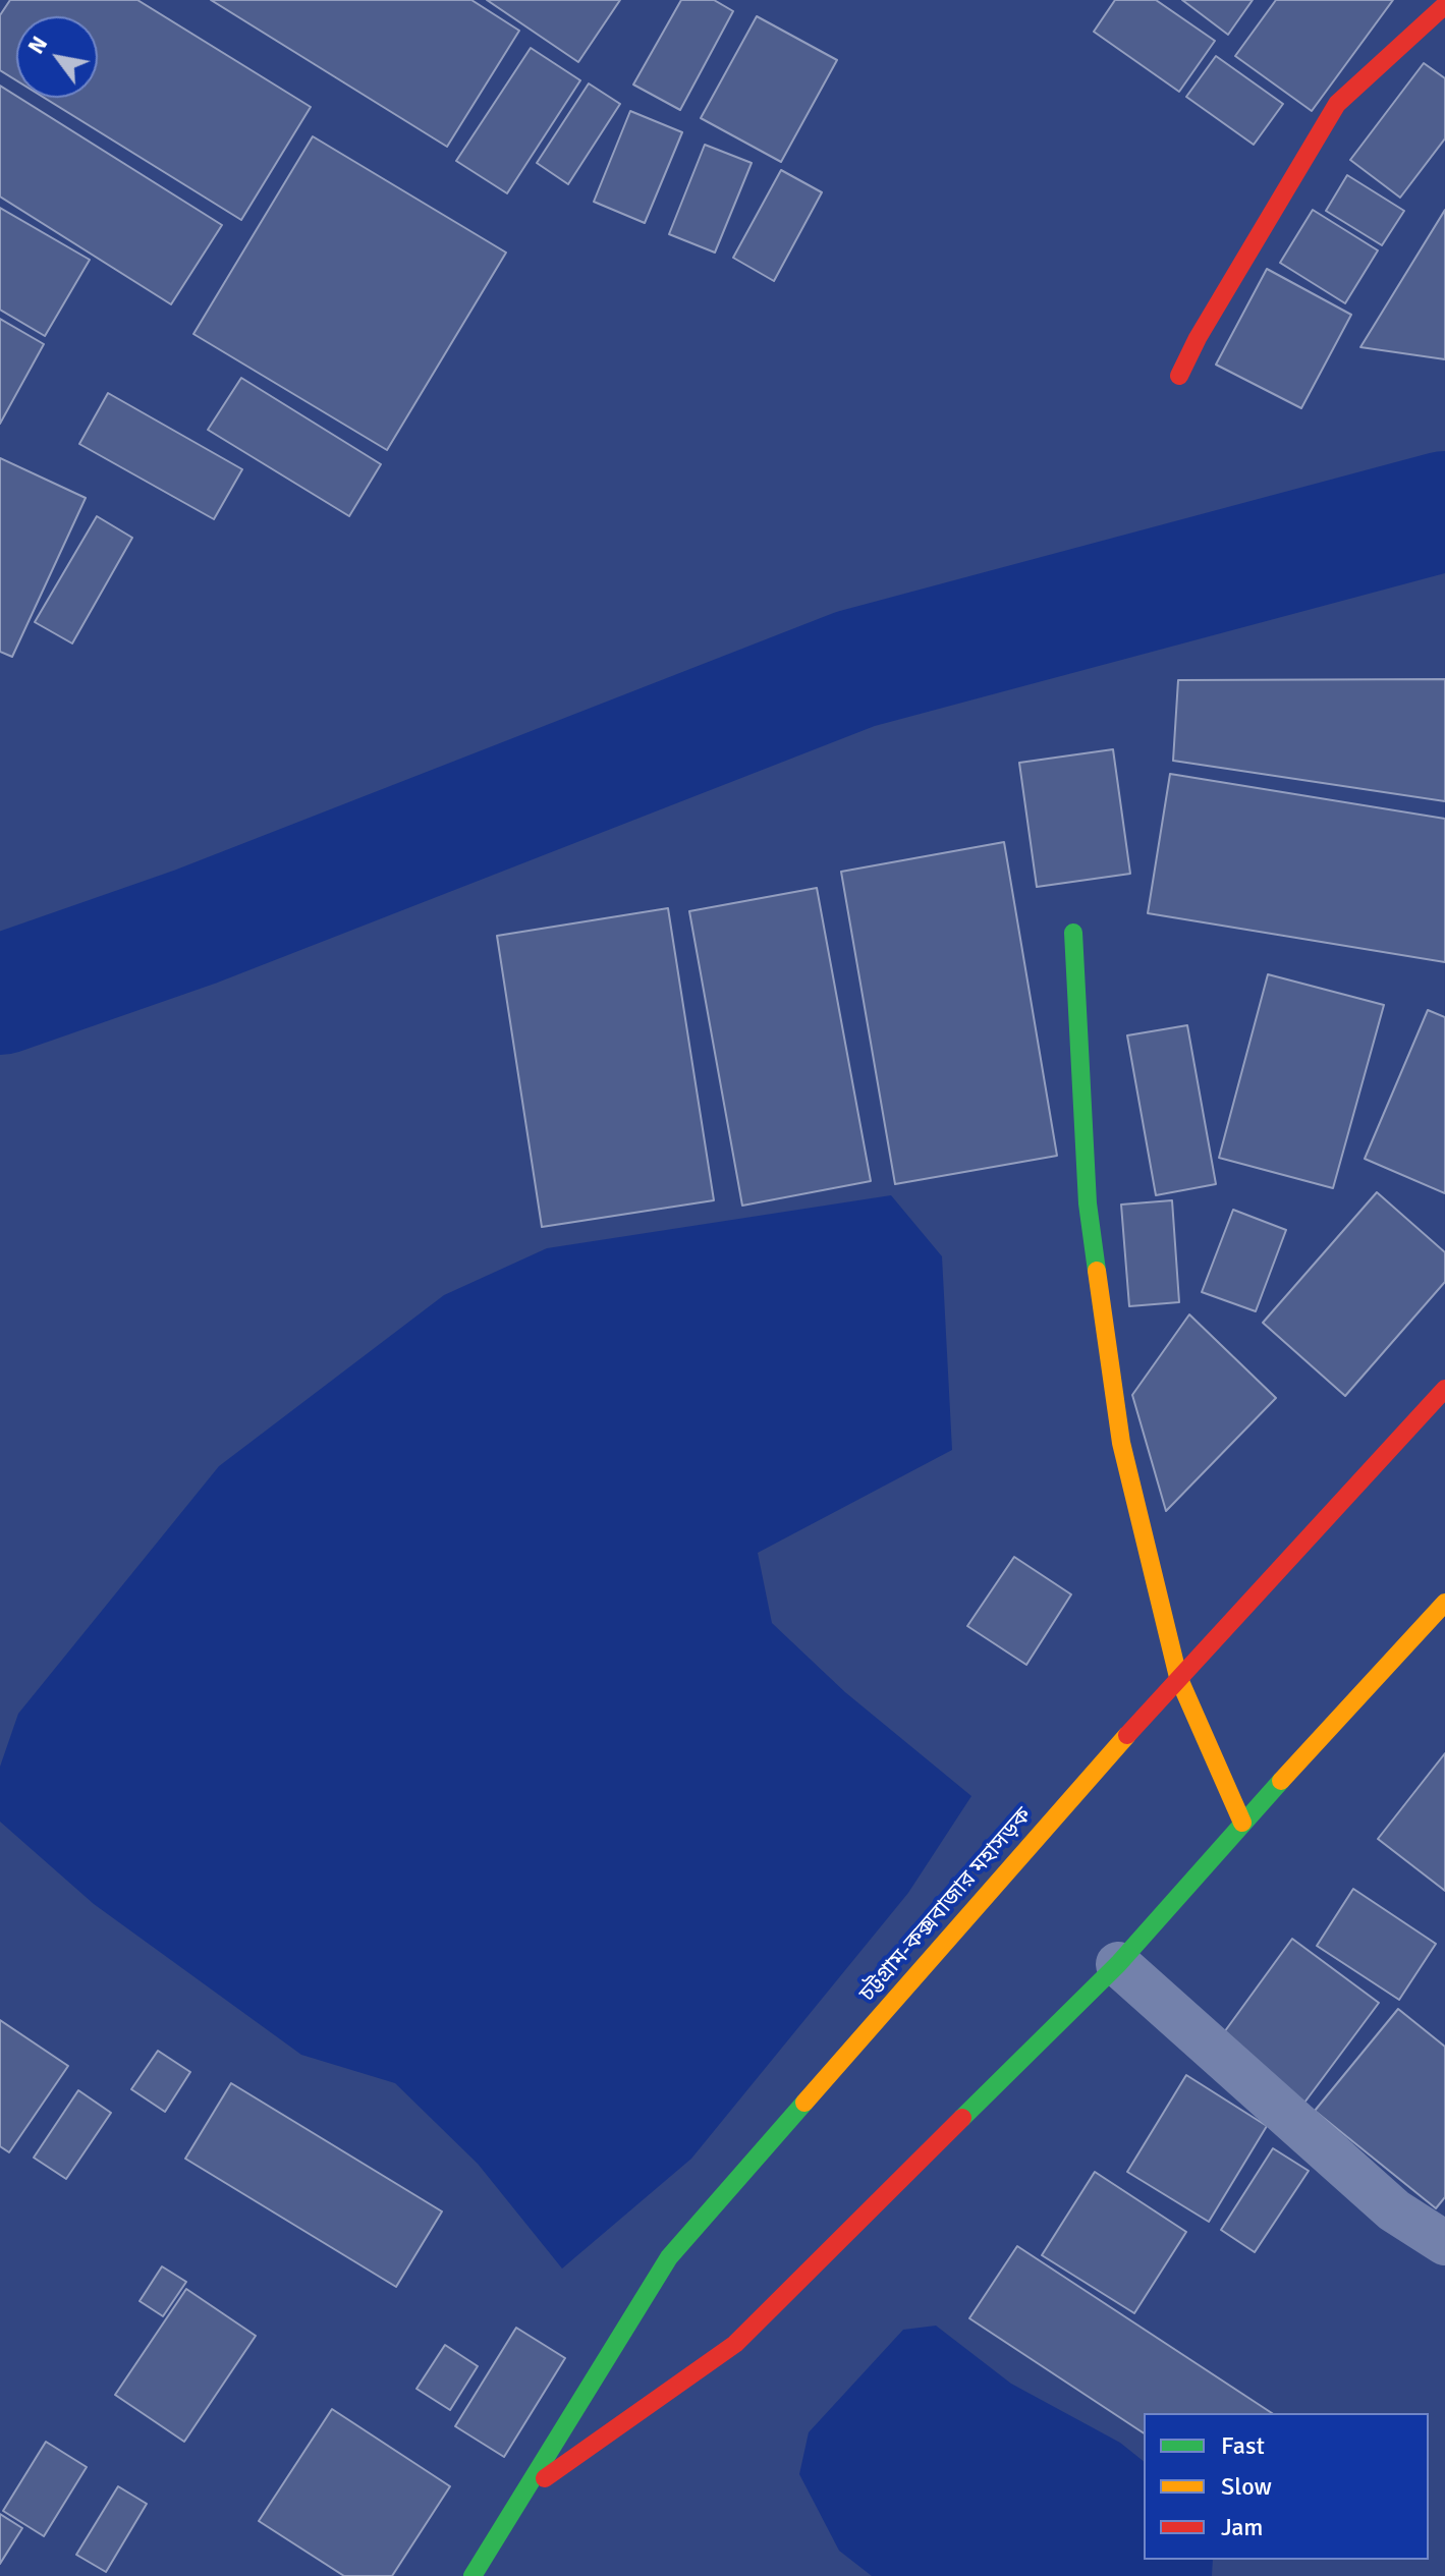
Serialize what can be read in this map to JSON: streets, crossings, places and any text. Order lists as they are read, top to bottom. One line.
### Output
{"streets":{"main road":["চট্টগ্রাম-কক্সবাজার মহাসড়ক"]},"legend":["Fast","Slow","Jam"],"north":"top left"}
